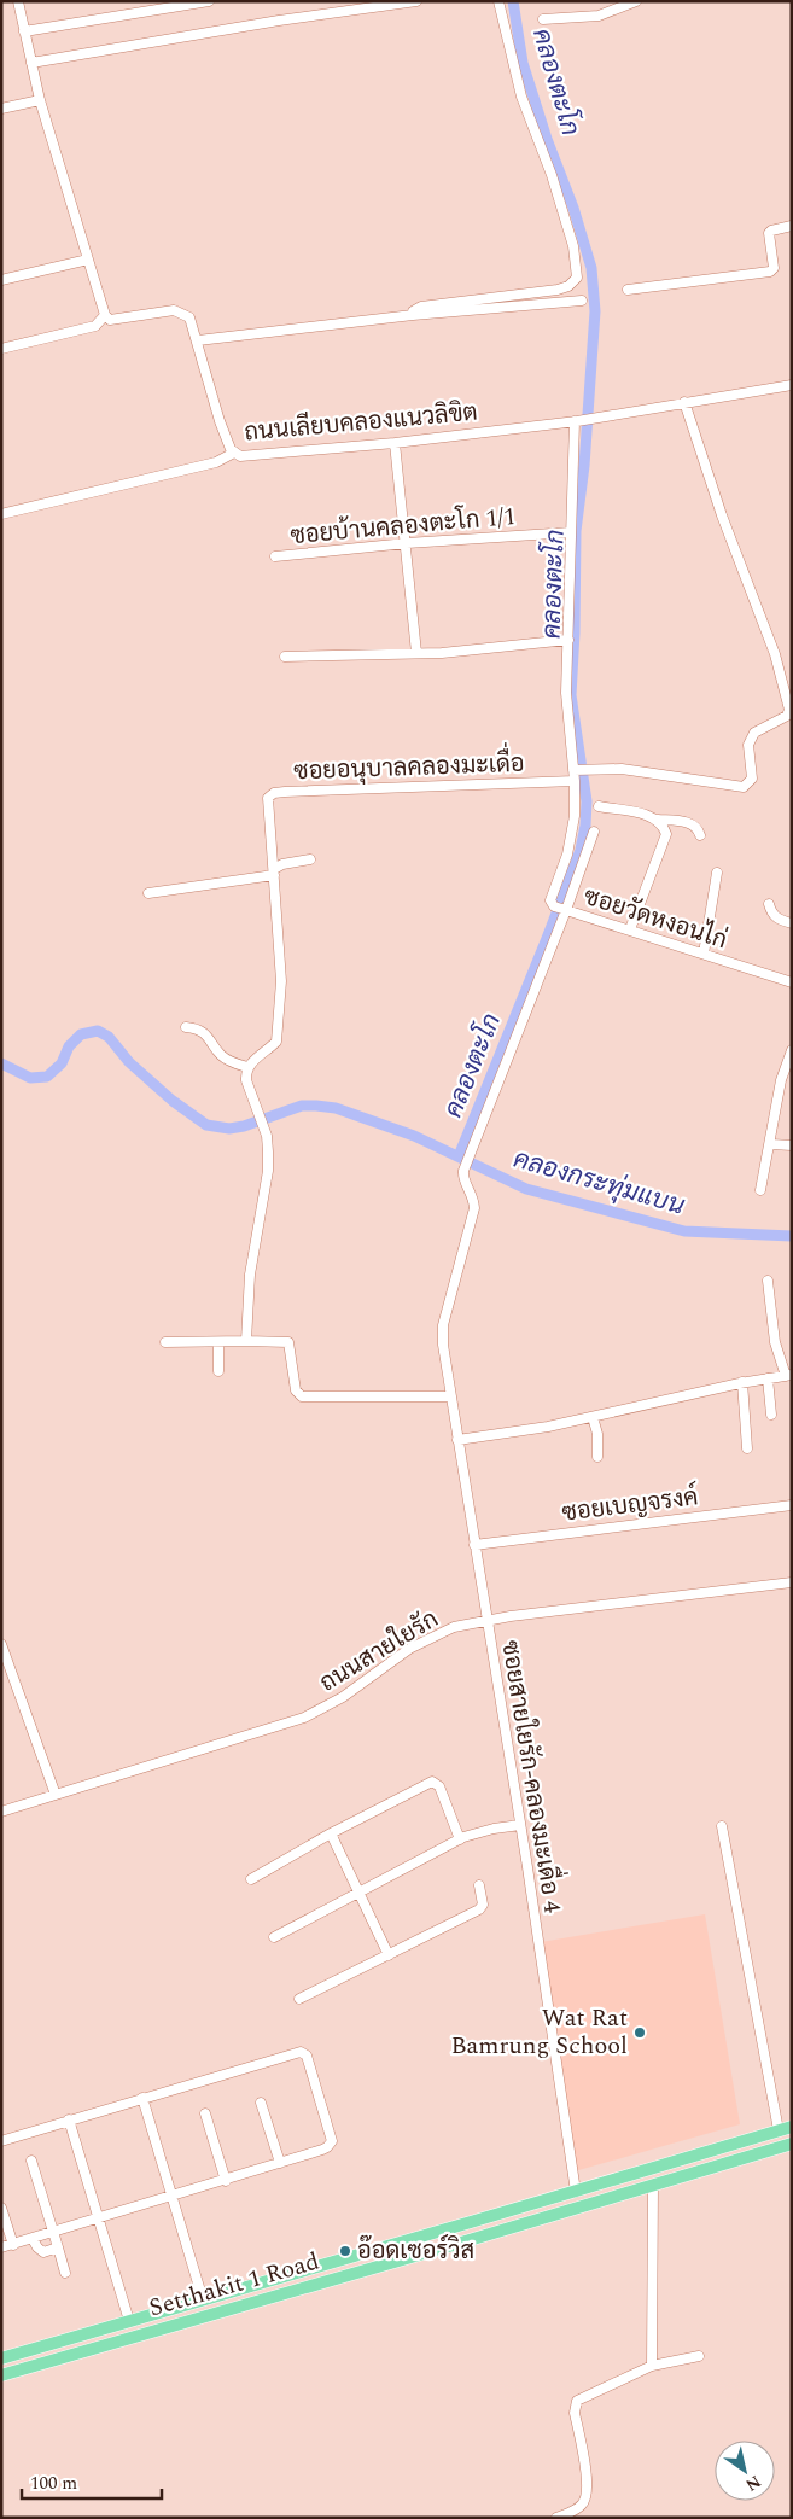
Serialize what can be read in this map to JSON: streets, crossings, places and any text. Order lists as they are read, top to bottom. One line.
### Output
{"streets":{"main road":["Setthakit 1 Road"],"street":["ถนนเลียบคลองแนวลิขิต","ซอยบ้านคลองตะโก 1/1","ซอยอนุบาลคลองมะเดื่อ","ซอยวัดหงอนไก่","ซอยเบญจรงค์","ถนนสายใยรัก","ซอยสายใยรัก-คลองมะเดื่อ 4"]},"crossings":[["ซอยวัดหงอนไก่","ซอยสายใยรัก-คลองมะเดื่อ 4"],["ซอยเบญจรงค์","ซอยสายใยรัก-คลองมะเดื่อ 4"],["ถนนสายใยรัก","ซอยสายใยรัก-คลองมะเดื่อ 4"],["ซอยสายใยรัก-คลองมะเดื่อ 4","Setthakit 1 Road"]],"water":["คลองตะโก","คลองกระทุ่มแบน"],"places":["Wat Rat Bamrung School","อ๊อดเซอร์วิส"],"scale_bar":"100 m","north":"bottom right"}
